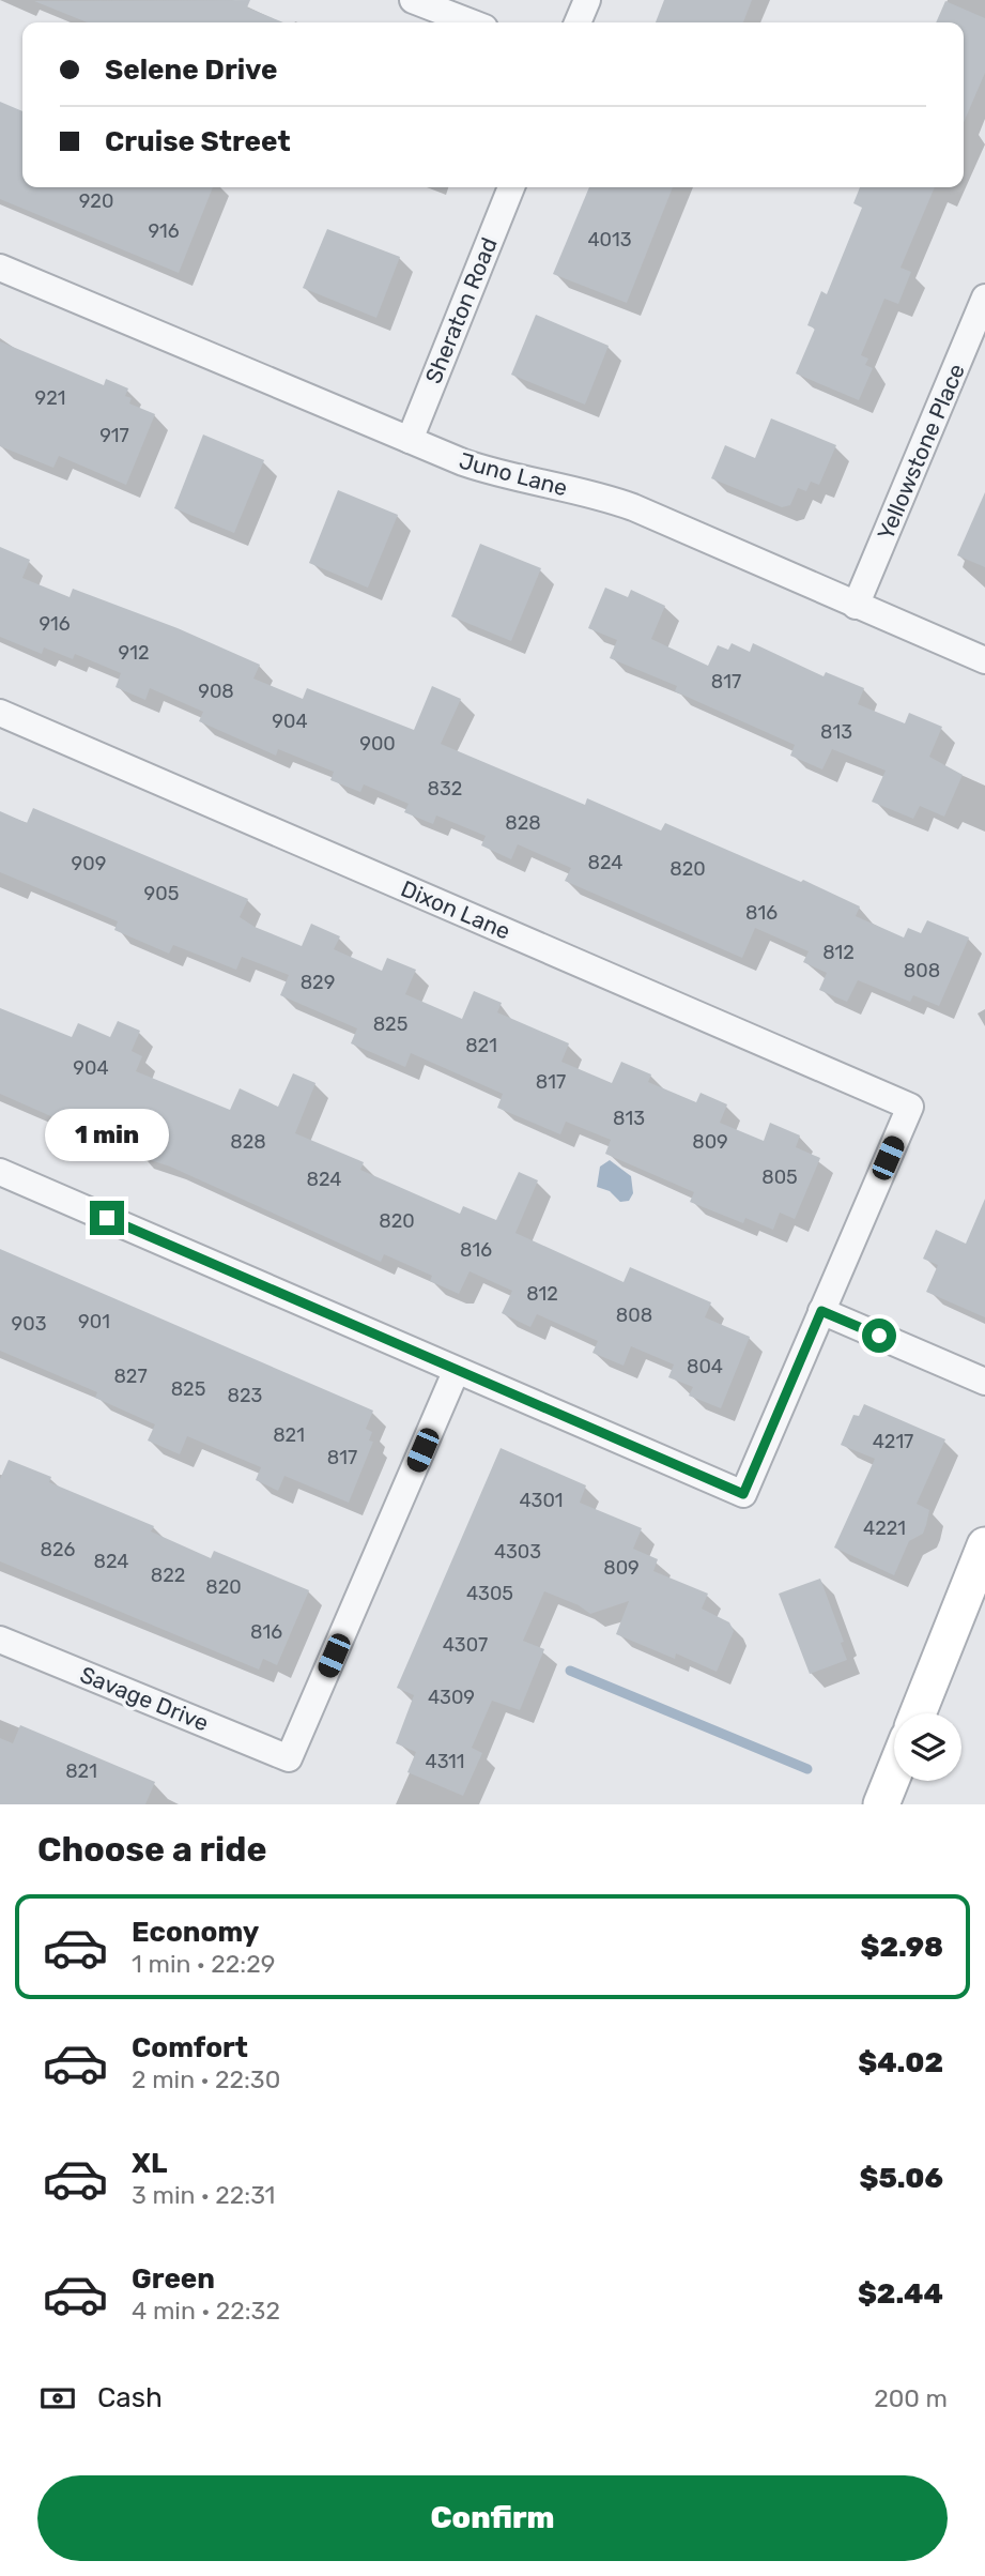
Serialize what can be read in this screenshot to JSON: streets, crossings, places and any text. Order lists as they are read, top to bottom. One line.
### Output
{"streets":{"street":["Sheraton Road","Yellowstone Place","Juno Lane","Dixon Lane","Savage Drive"]},"crossings":[["Sheraton Road","Juno Lane"],["Yellowstone Place","Juno Lane"]],"house_numbers":["920","916","4013","921","917","916","912","817","908","904","813","900","832","828","824","909","820","905","816","812","808","829","825","821","904","817","813","828","809","805","824","820","816","812","808","901","903","804","827","825","823","821","4217","817","4301","4221","826","4303","824","809","822","820","4305","816","4307","4309","4311","821"],"page":{"banner":["Selene Drive","Cruise Street"],"bubble":"1 min","heading":"Choose a ride","list":[{"name":"Economy","note":"1 min · 22:29","value":"$2.98"},{"name":"Comfort","note":"2 min · 22:30","value":"$4.02"},{"name":"XL","note":"3 min · 22:31","value":"$5.06"},{"name":"Green","note":"4 min · 22:32","value":"$2.44"}],"pay":["Cash","200 m"],"buttons":"Confirm"}}
